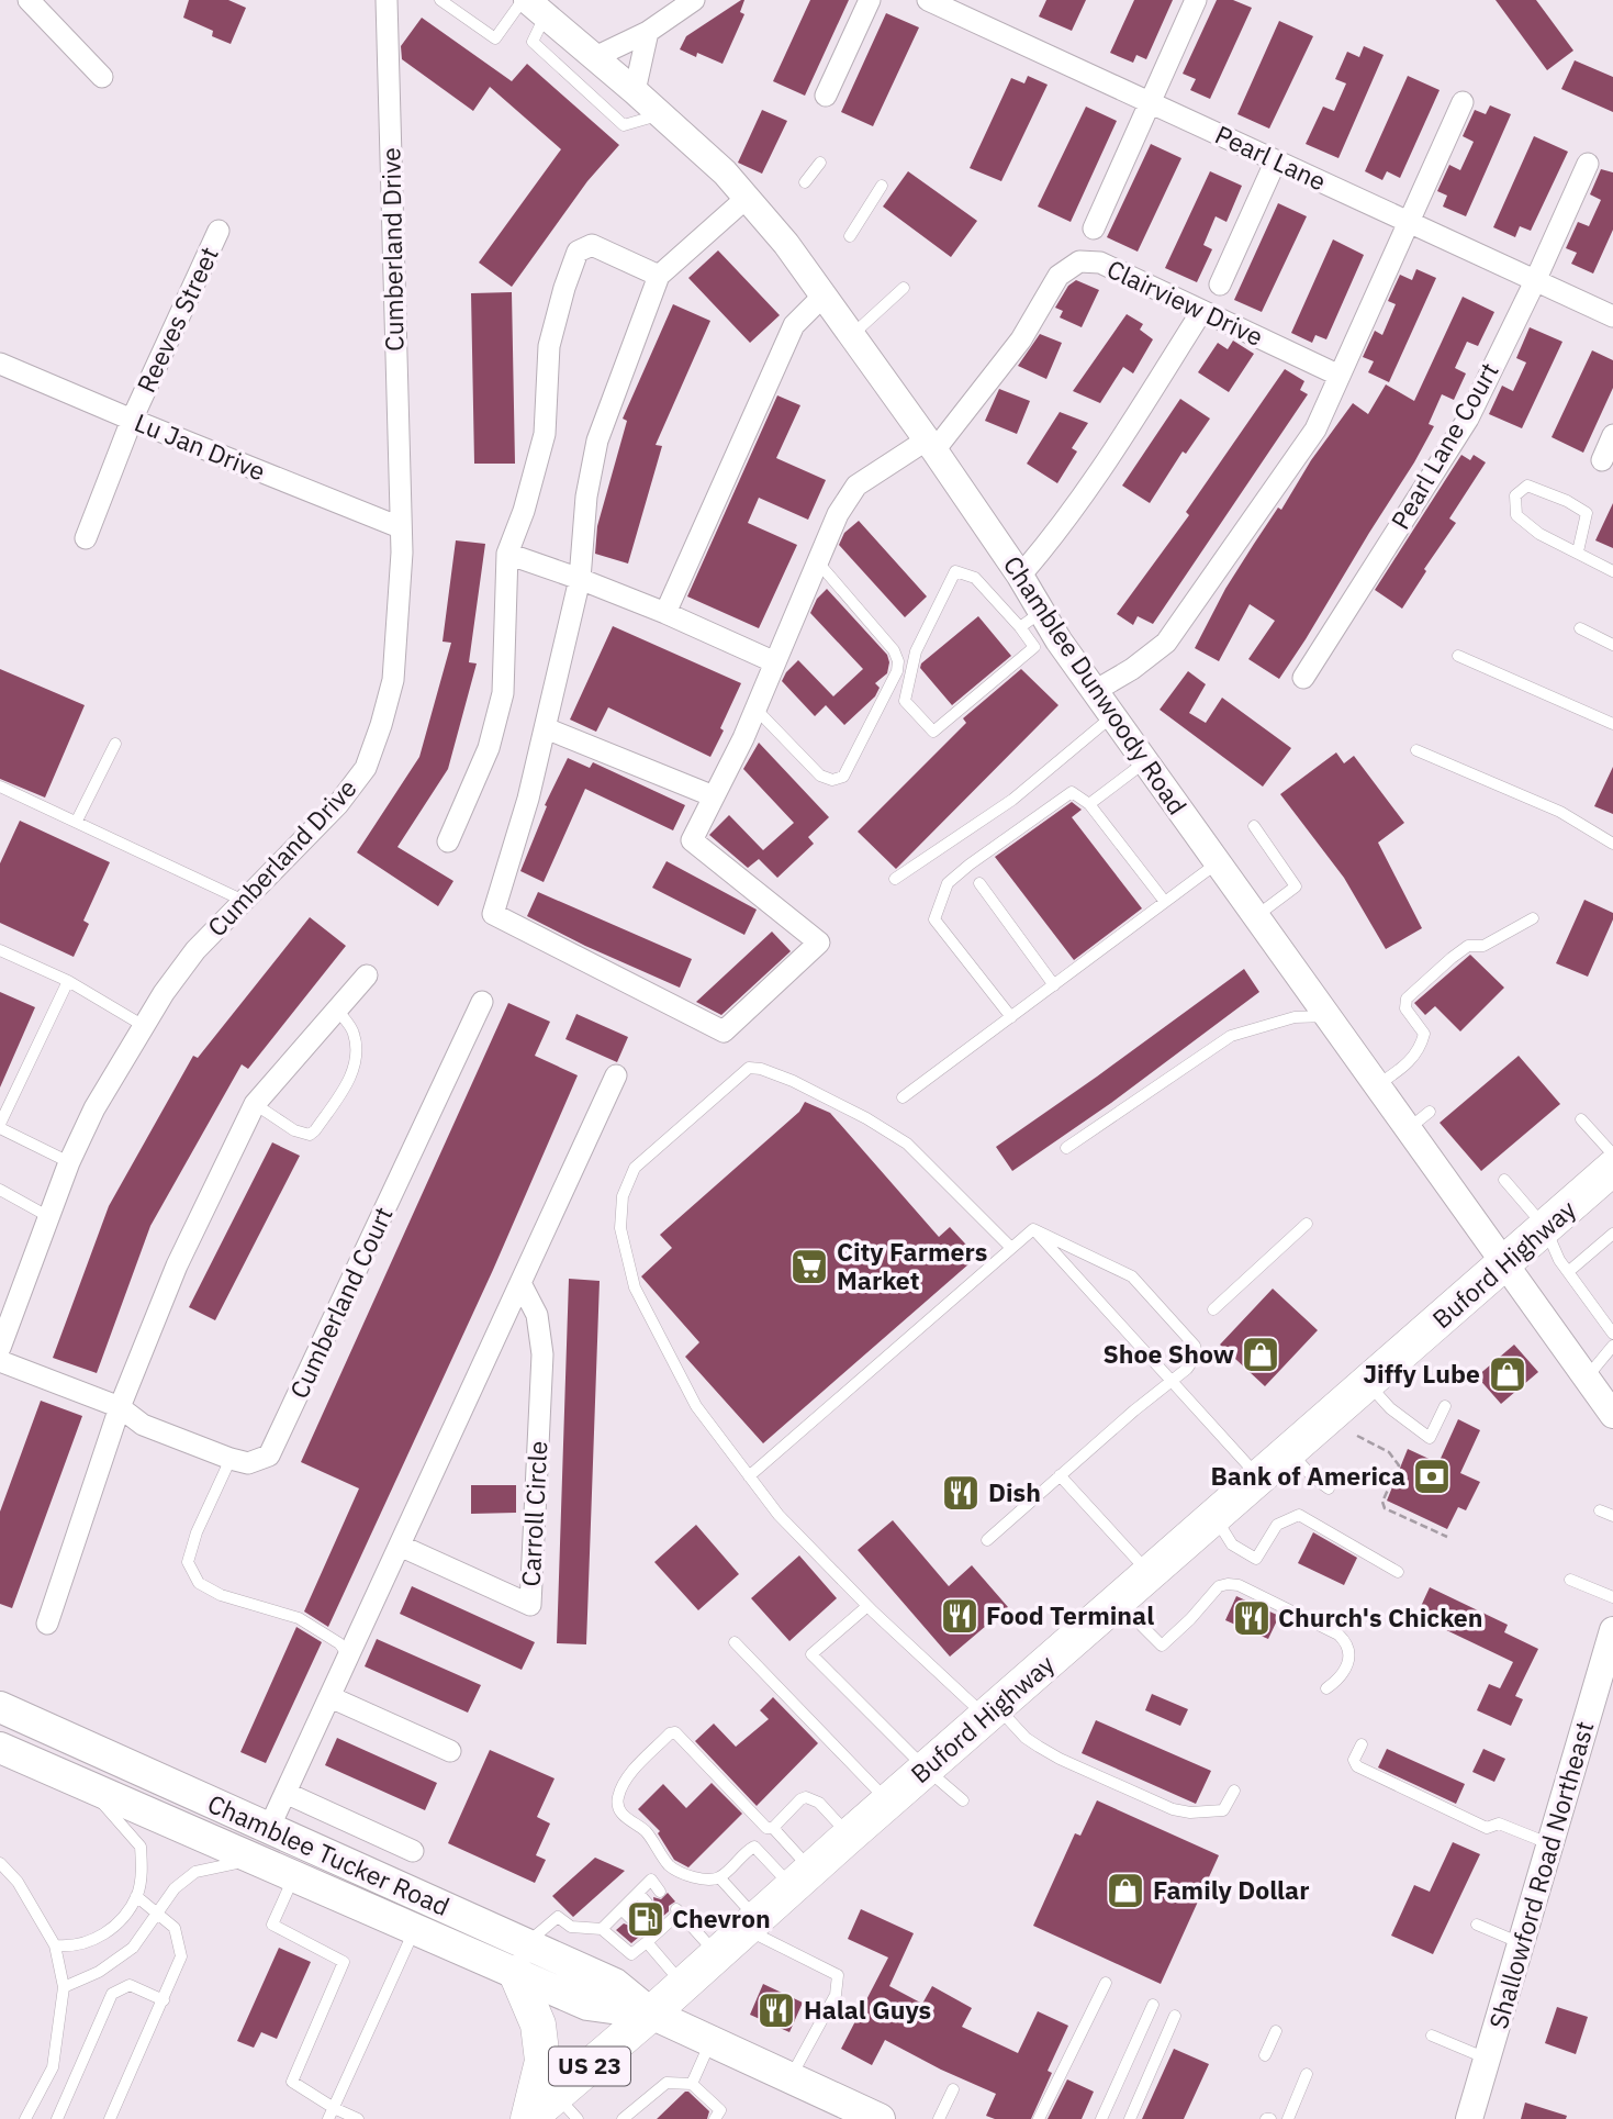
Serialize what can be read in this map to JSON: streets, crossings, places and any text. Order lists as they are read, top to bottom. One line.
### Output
{"streets":{"main road":["Buford Highway","Chamblee Tucker Road","US 23"],"street":["Pearl Lane","Cumberland Drive","Clairview Drive","Reeves Street","Pearl Lane Court","Lu Jan Drive","Chamblee Dunwoody Road","Cumberland Court","Carroll Circle","Shallowford Road Northeast"]},"crossings":[["Pearl Lane","Pearl Lane Court"],["Cumberland Drive","Lu Jan Drive"],["Clairview Drive","Chamblee Dunwoody Road"],["Reeves Street","Lu Jan Drive"],["Chamblee Dunwoody Road","Buford Highway"],["Buford Highway","Chamblee Tucker Road"]],"places":{"supermarket":["City Farmers Market"],"shop":["Shoe Show","Jiffy Lube","Family Dollar"],"bank":["Bank of America"],"restaurant":["Dish","Food Terminal","Church's Chicken","Halal Guys"],"fuel station":["Chevron"]}}
